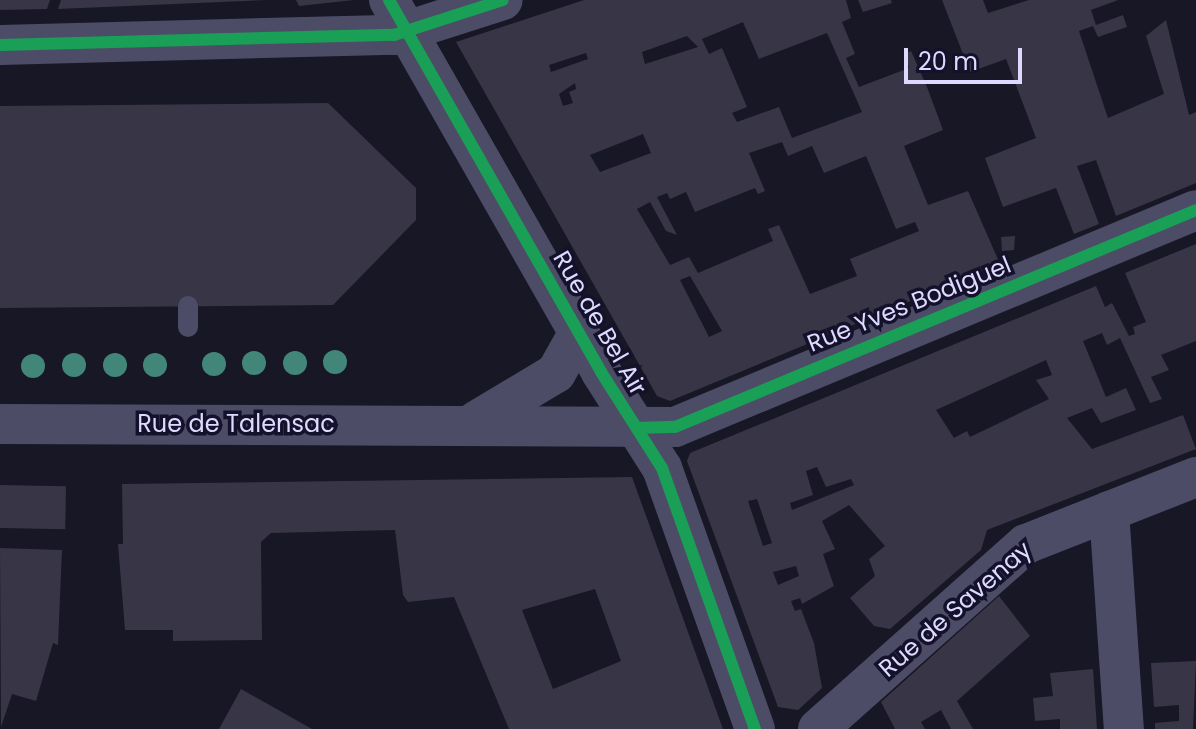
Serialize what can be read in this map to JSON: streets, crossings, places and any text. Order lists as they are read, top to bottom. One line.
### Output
{"streets":{"street":["Rue Yves Bodiguel","Rue de Bel Air","Rue de Talensac","Rue de Savenay"]},"crossings":[["Rue Yves Bodiguel","Rue de Bel Air"],["Rue Yves Bodiguel","Rue de Talensac"],["Rue de Bel Air","Rue de Talensac"]],"scale_bar":"20 m"}
